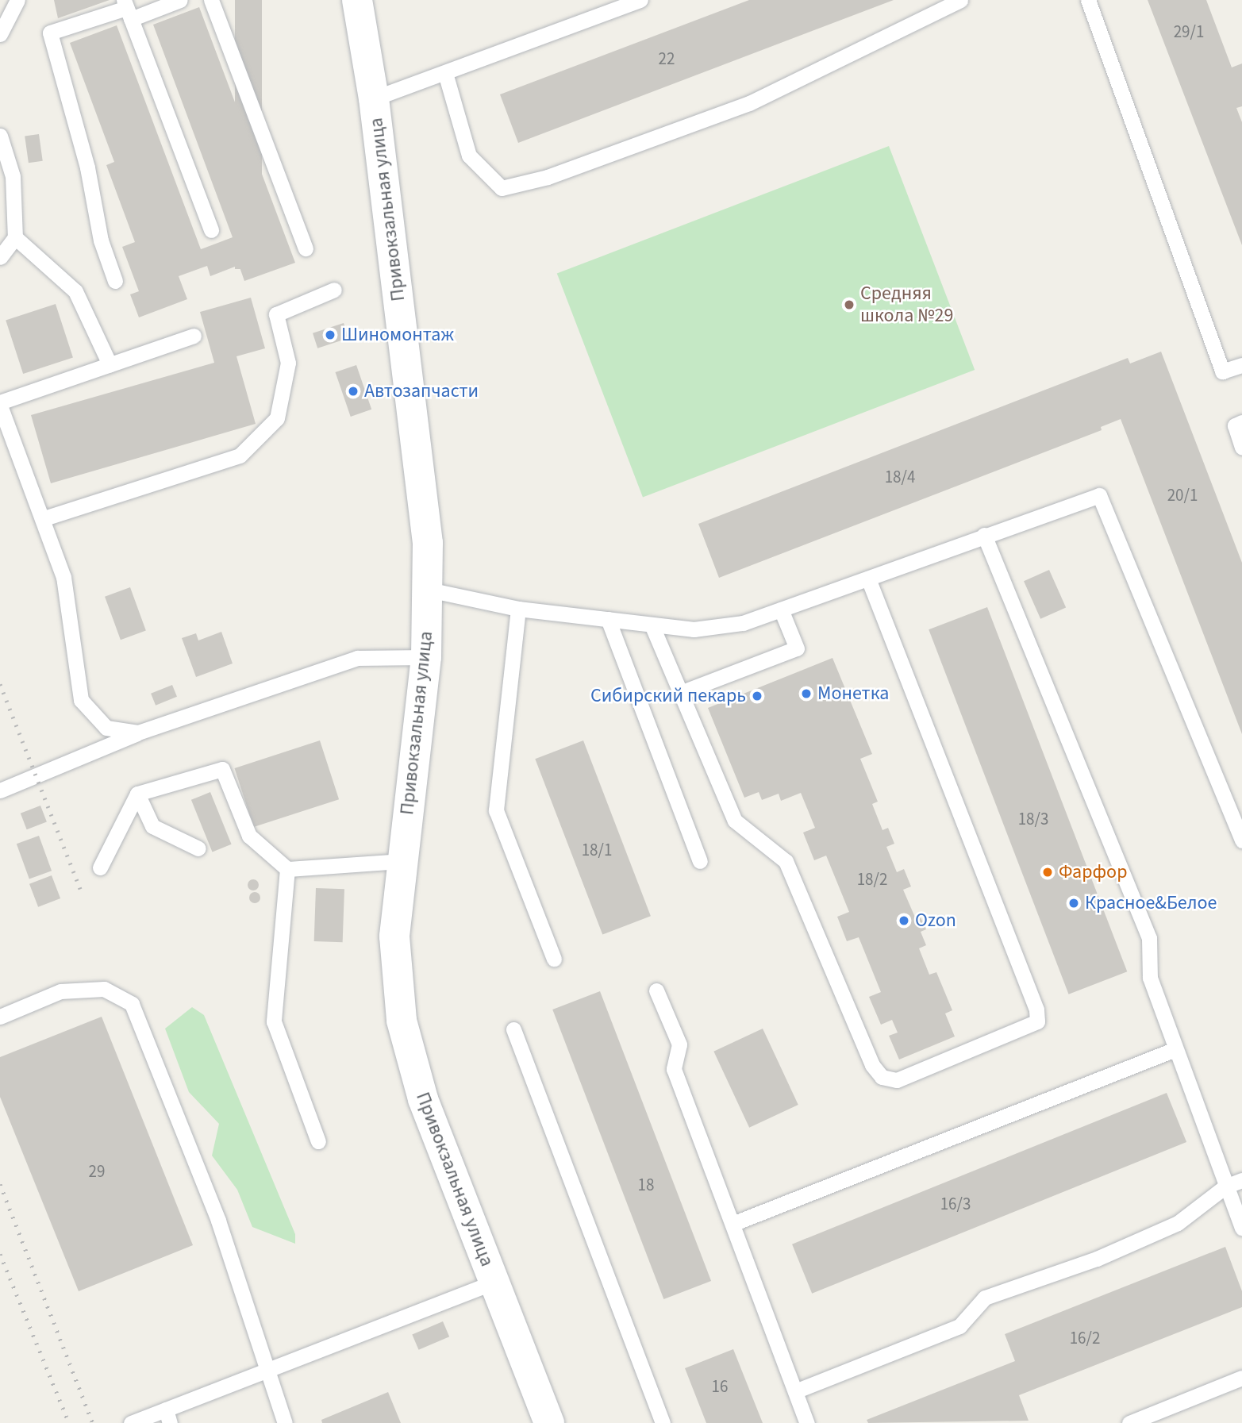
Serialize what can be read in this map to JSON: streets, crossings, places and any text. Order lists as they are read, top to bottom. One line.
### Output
{"streets":{"street":["Привокзальная улица"]},"places":["Средняя школа №29","Шиномонтаж","Автозапчасти","Монетка","Сибирский пекарь","Фарфор","Красное&Белое","Ozon"],"house_numbers":["29/1","22","18/4","20/1","18/3","18/1","18/2","29","18","16/3","16/2","16"]}
